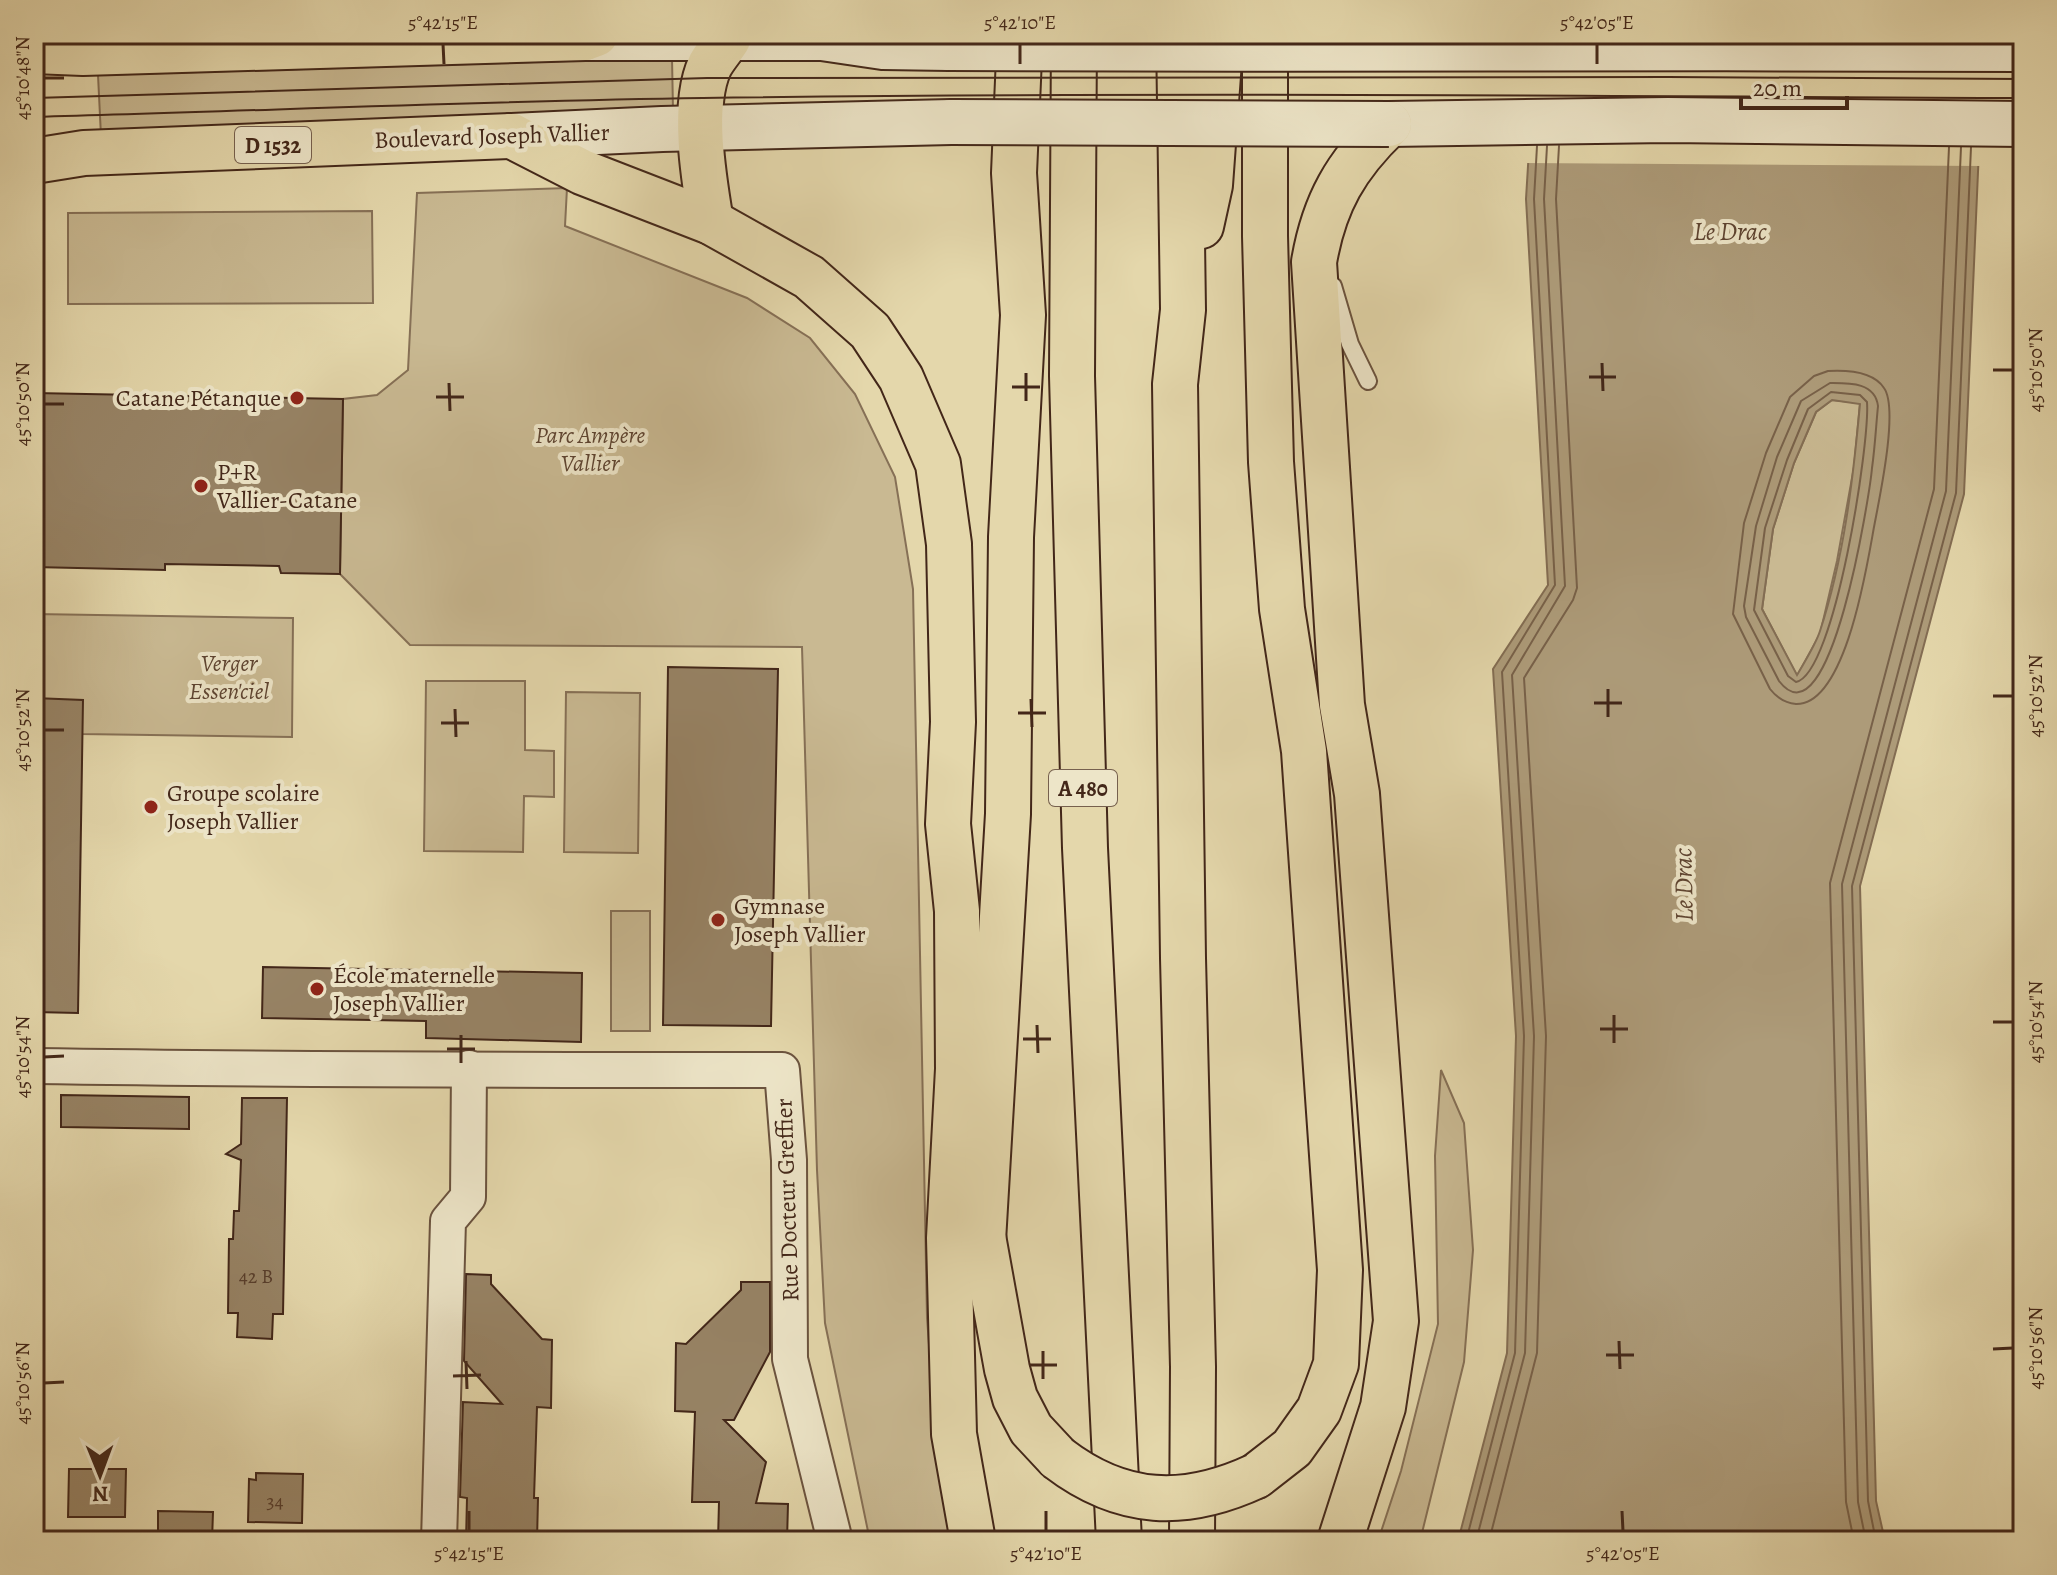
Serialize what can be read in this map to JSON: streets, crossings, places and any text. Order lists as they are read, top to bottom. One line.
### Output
{"streets":{"main road":["Boulevard Joseph Vallier","D 1532","A 480"],"street":["Rue Docteur Greffier"]},"crossings":[["Boulevard Joseph Vallier","D 1532"]],"water":["Le Drac"],"parks":["Parc Ampère Vallier","Verger Essen'ciel"],"places":["Catane Pétanque","P+R Vallier-Catane","Groupe scolaire Joseph Vallier","Gymnase Joseph Vallier","École maternelle Joseph Vallier"],"house_numbers":["42 B","34"],"scale_bar":"20 m","north":"bottom","coordinates":["5°42'15\"E","5°42'10\"E","5°42'05\"E","45°10'48\"N","45°10'50\"N","45°10'52\"N","45°10'54\"N","45°10'56\"N"]}
